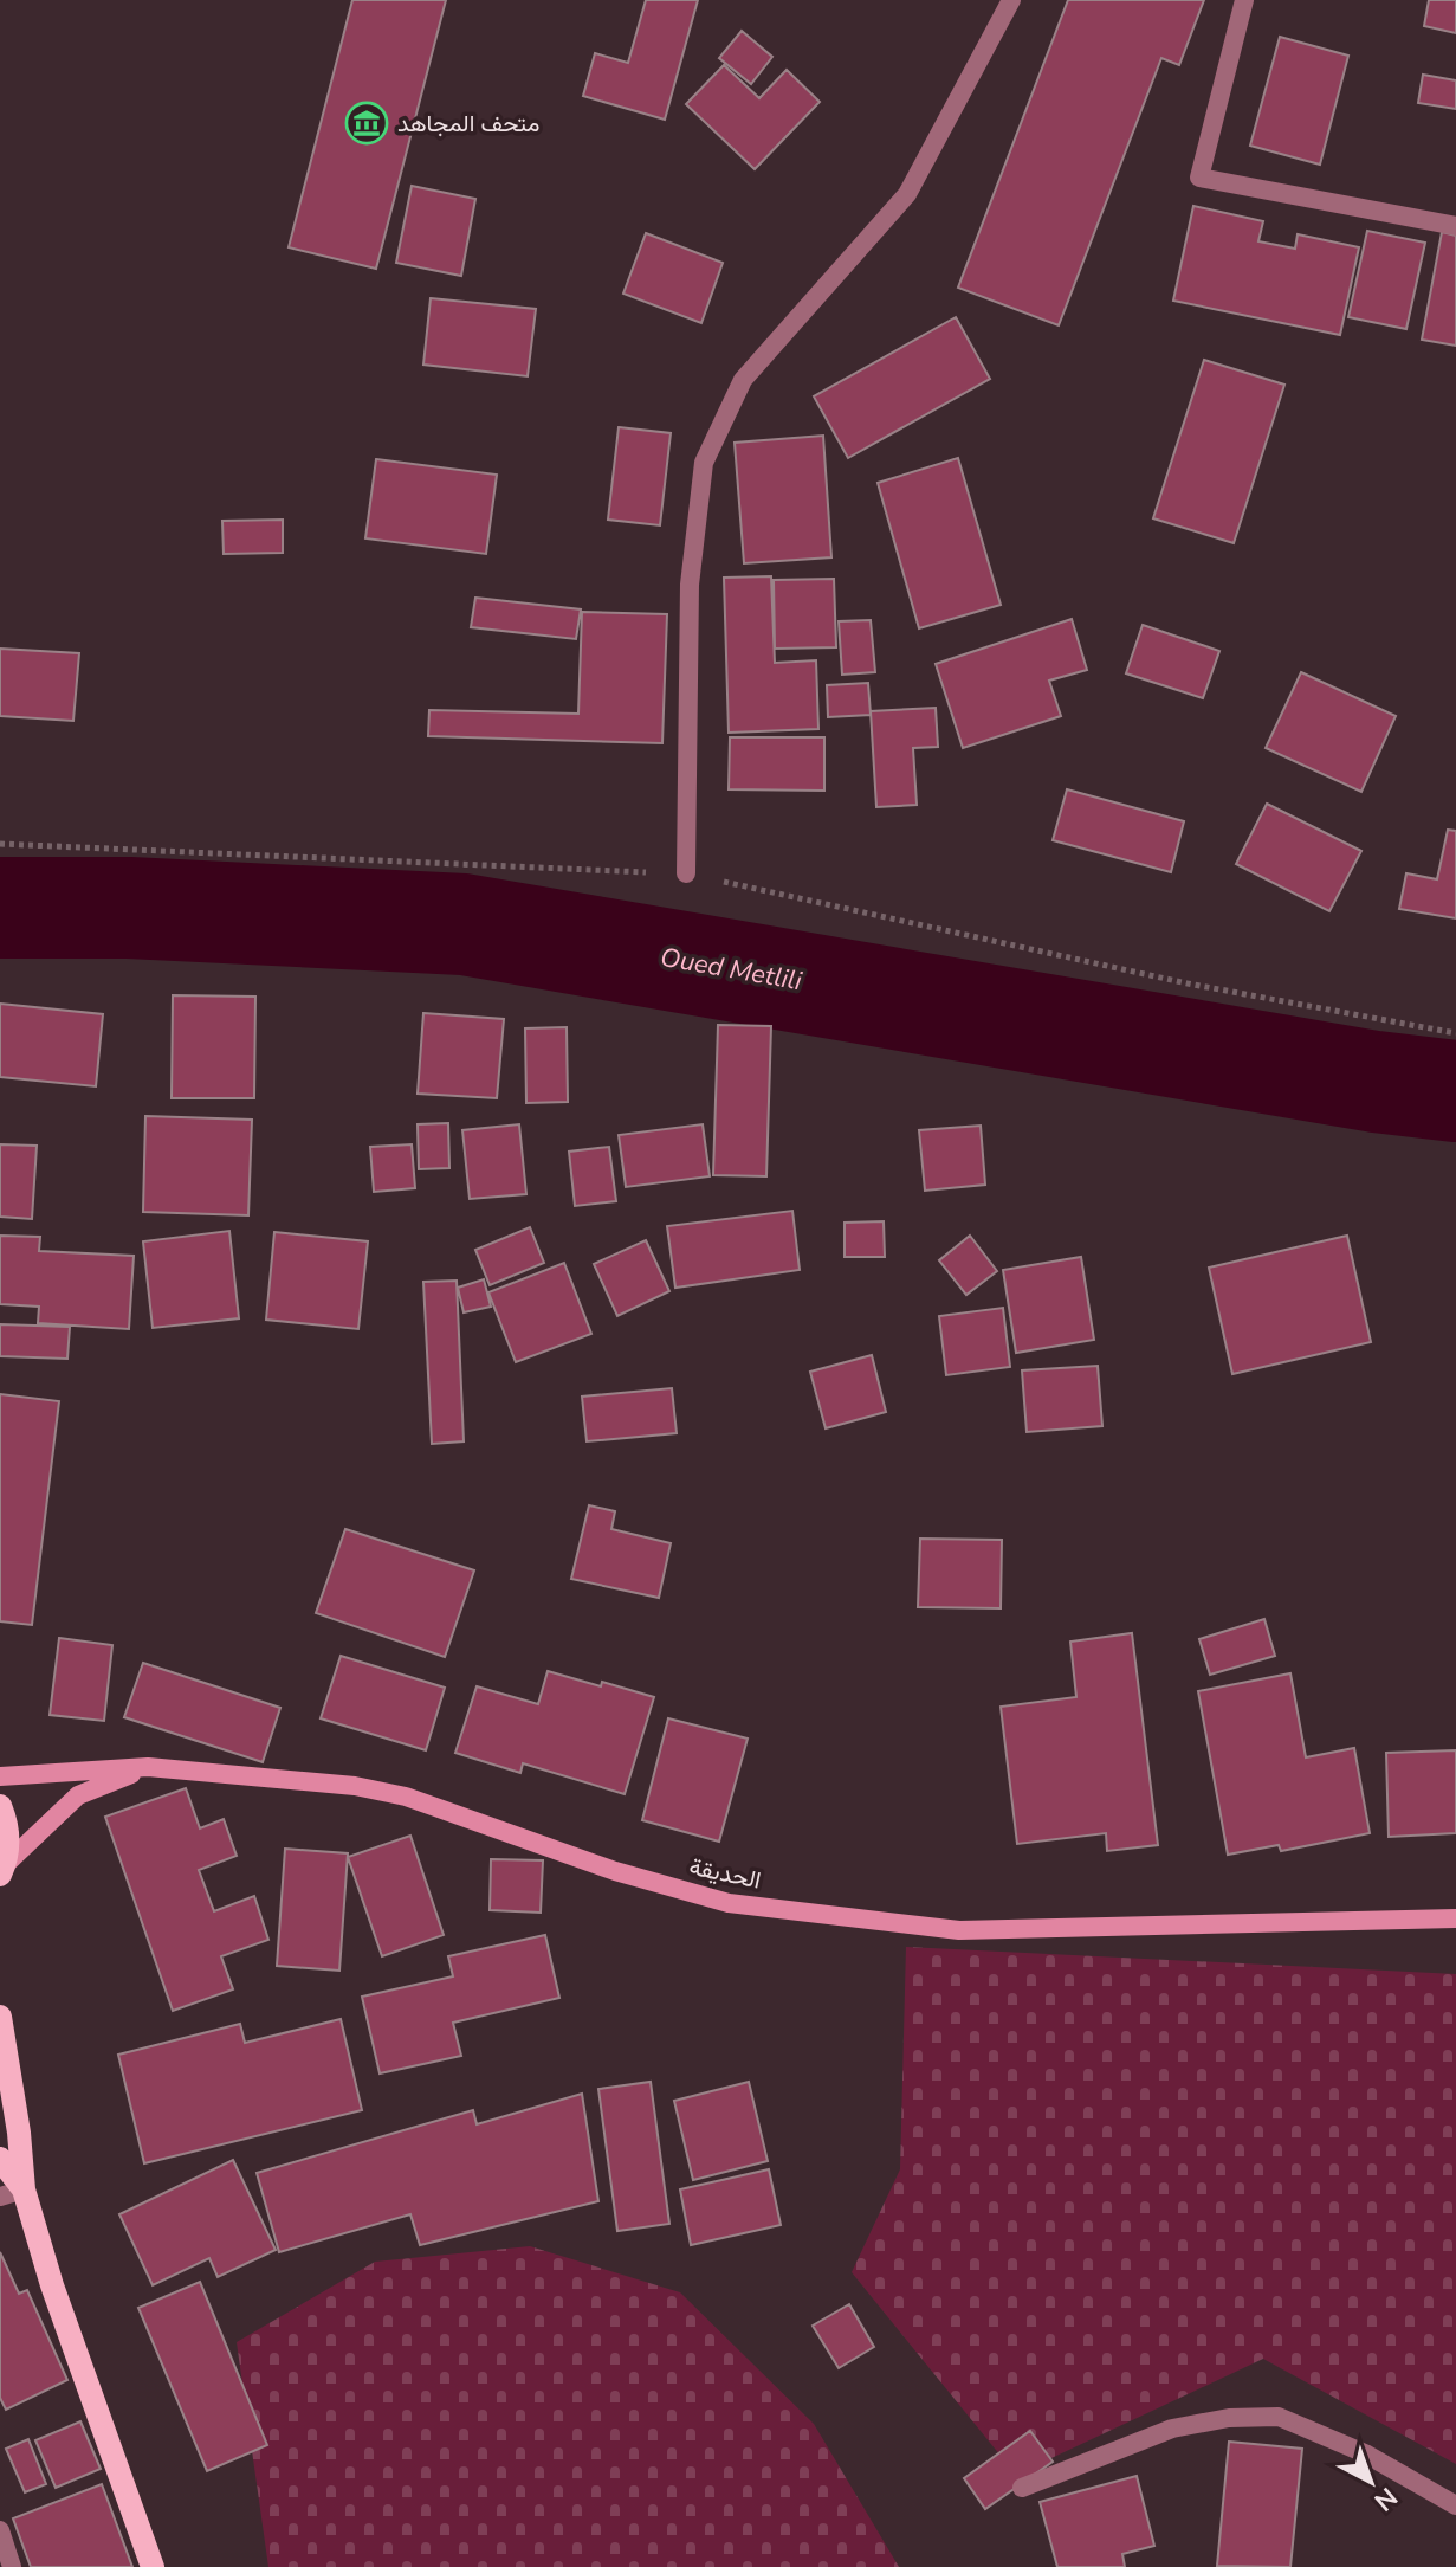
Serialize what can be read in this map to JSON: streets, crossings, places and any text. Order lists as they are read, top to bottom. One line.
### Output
{"streets":{"street":["الحديقة"]},"water":["Oued Metlili"],"places":{"museum":["متحف المجاهد"]},"north":"bottom right"}
